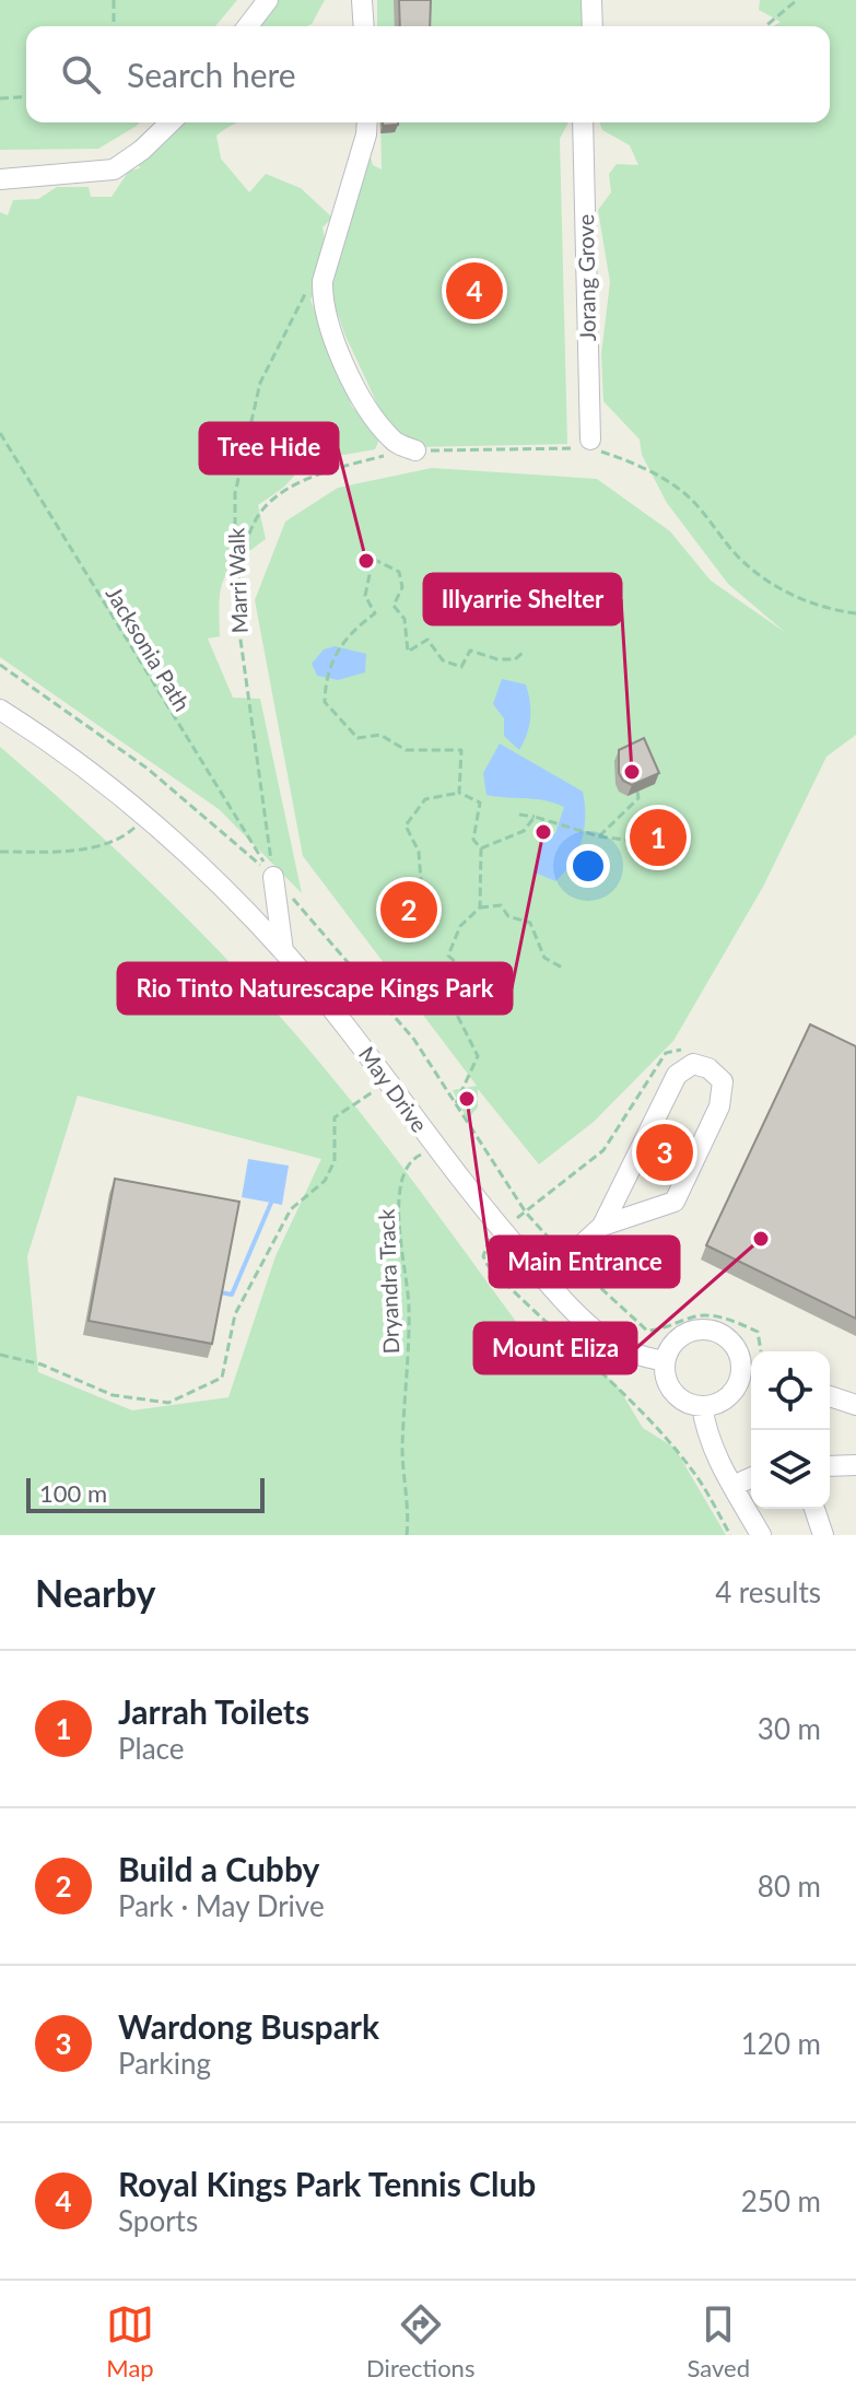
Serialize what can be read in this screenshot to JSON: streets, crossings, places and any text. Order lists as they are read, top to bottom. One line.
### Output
{"streets":{"street":["Jorang Grove","May Drive"],"path":["Marri Walk","Jacksonia Path","Dryandra Track"]},"crossings":[["Marri Walk","Jacksonia Path"],["May Drive","Dryandra Track"]],"places":["Tree Hide","Illyarrie Shelter","Rio Tinto Naturescape Kings Park","Main Entrance","Mount Eliza"],"scale_bar":"100 m","page":{"search":"Search here","pins":["4","1","2","3"],"scale":"100 m","heading":["Nearby","4 results"],"list":[{"mark":"1","name":"Jarrah Toilets","note":"Place","value":"30 m"},{"mark":"2","name":"Build a Cubby","note":"Park · May Drive","value":"80 m"},{"mark":"3","name":"Wardong Buspark","note":"Parking","value":"120 m"},{"mark":"4","name":"Royal Kings Park Tennis Club","note":"Sports","value":"250 m"}],"nav":["Map","Directions","Saved"]}}
